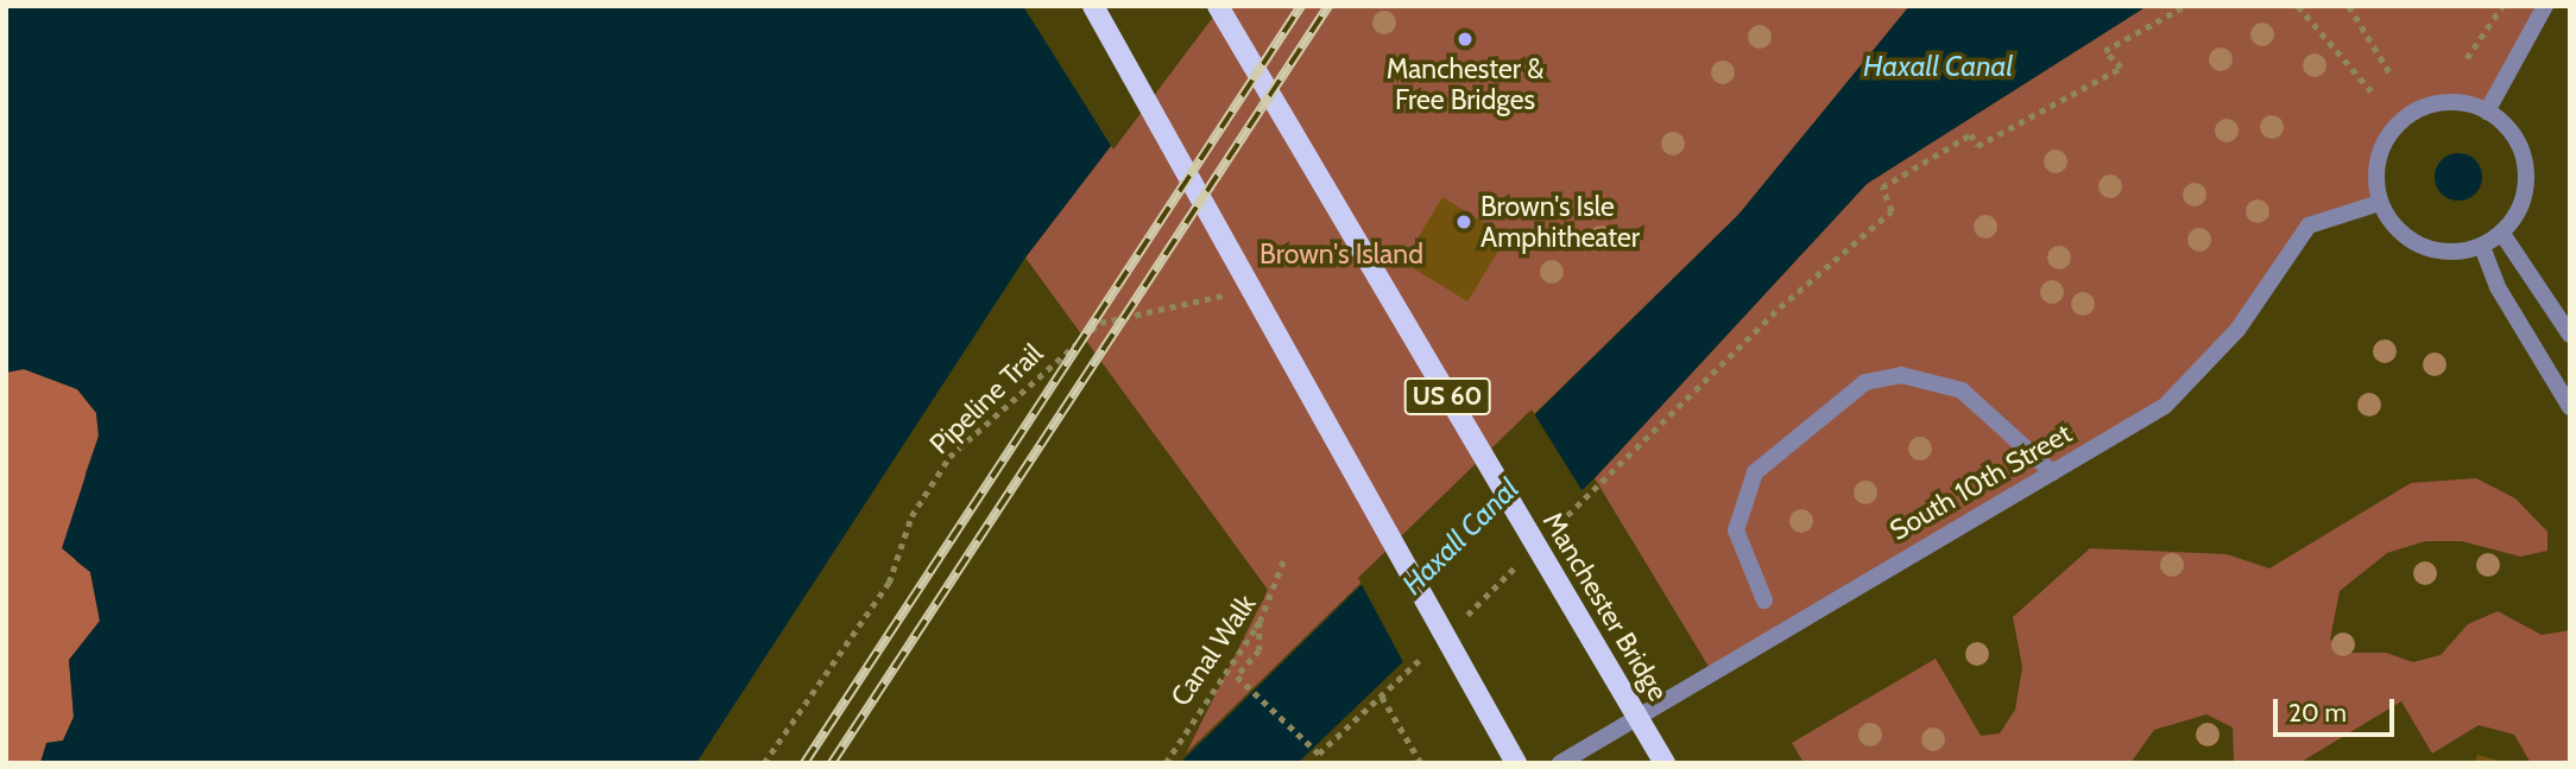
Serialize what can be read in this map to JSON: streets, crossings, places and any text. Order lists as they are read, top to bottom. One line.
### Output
{"streets":{"main road":["US 60","Manchester Bridge"],"street":["South 10th Street"],"path":["Pipeline Trail","Canal Walk"]},"water":["Haxall Canal"],"parks":["Brown's Island"],"places":["Manchester & Free Bridges","Brown's Isle Amphitheater"],"scale_bar":"20 m"}
